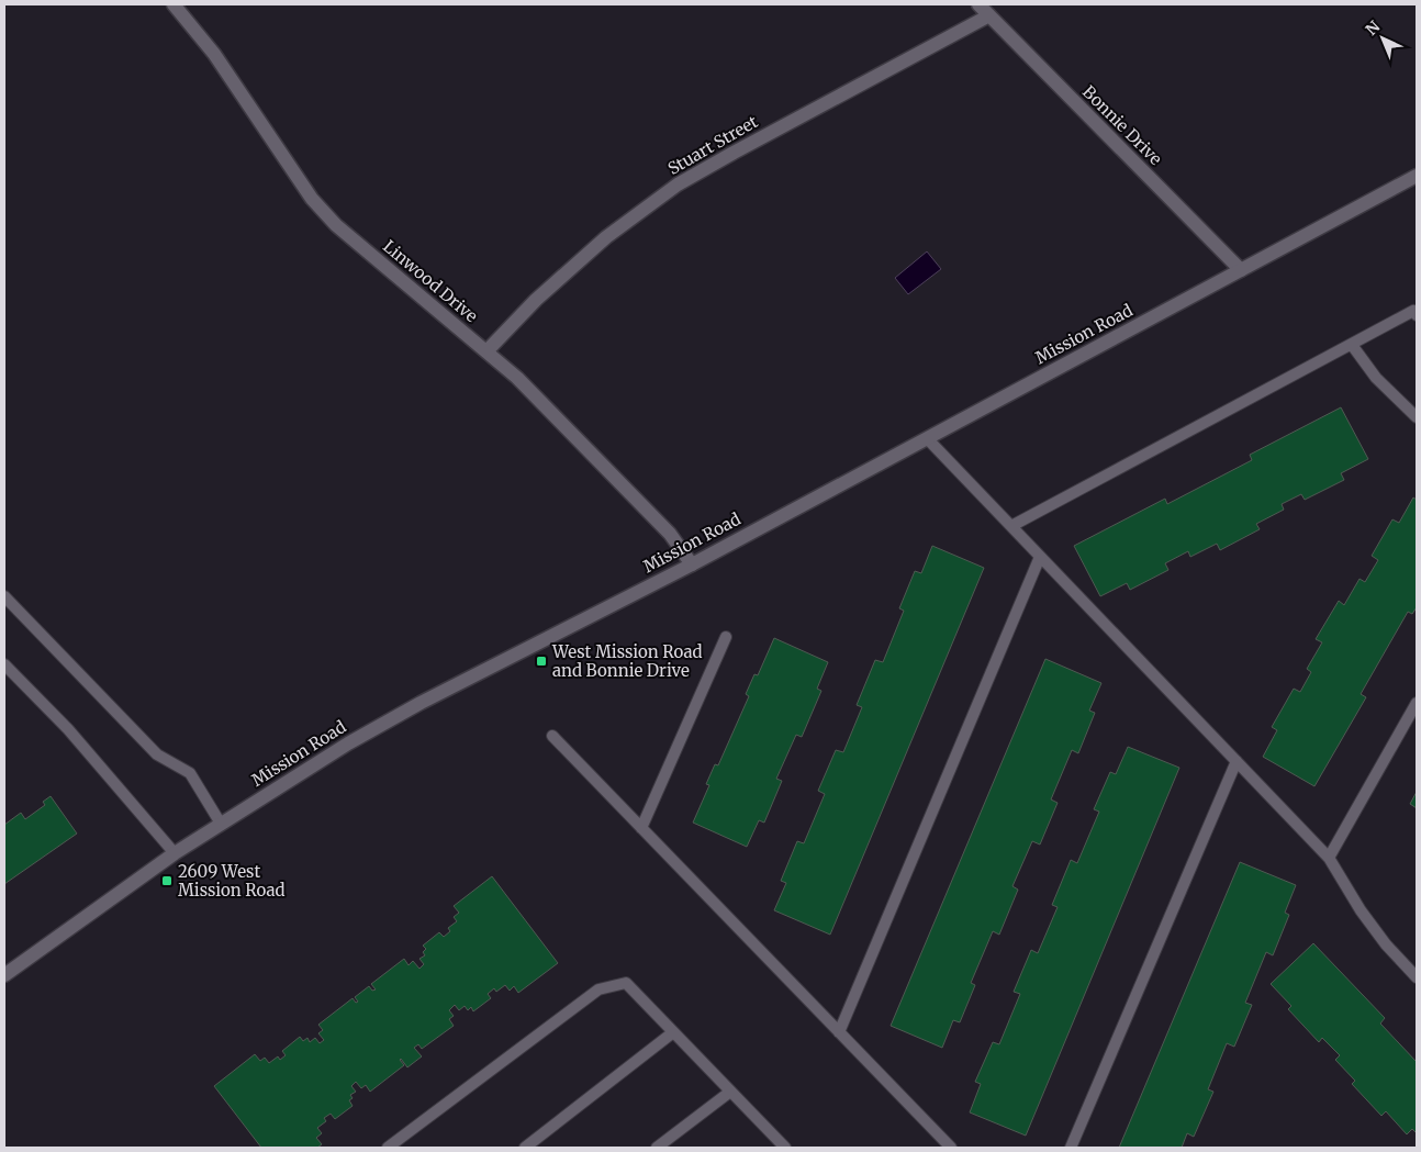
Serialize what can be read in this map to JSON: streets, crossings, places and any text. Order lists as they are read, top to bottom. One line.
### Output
{"streets":{"street":["Bonnie Drive","Stuart Street","Linwood Drive","Mission Road"]},"crossings":[["Bonnie Drive","Stuart Street"],["Bonnie Drive","Mission Road"],["Stuart Street","Linwood Drive"],["Linwood Drive","Mission Road"]],"places":{"transit":["West Mission Road and Bonnie Drive","2609 West Mission Road"]},"north":"top left"}
